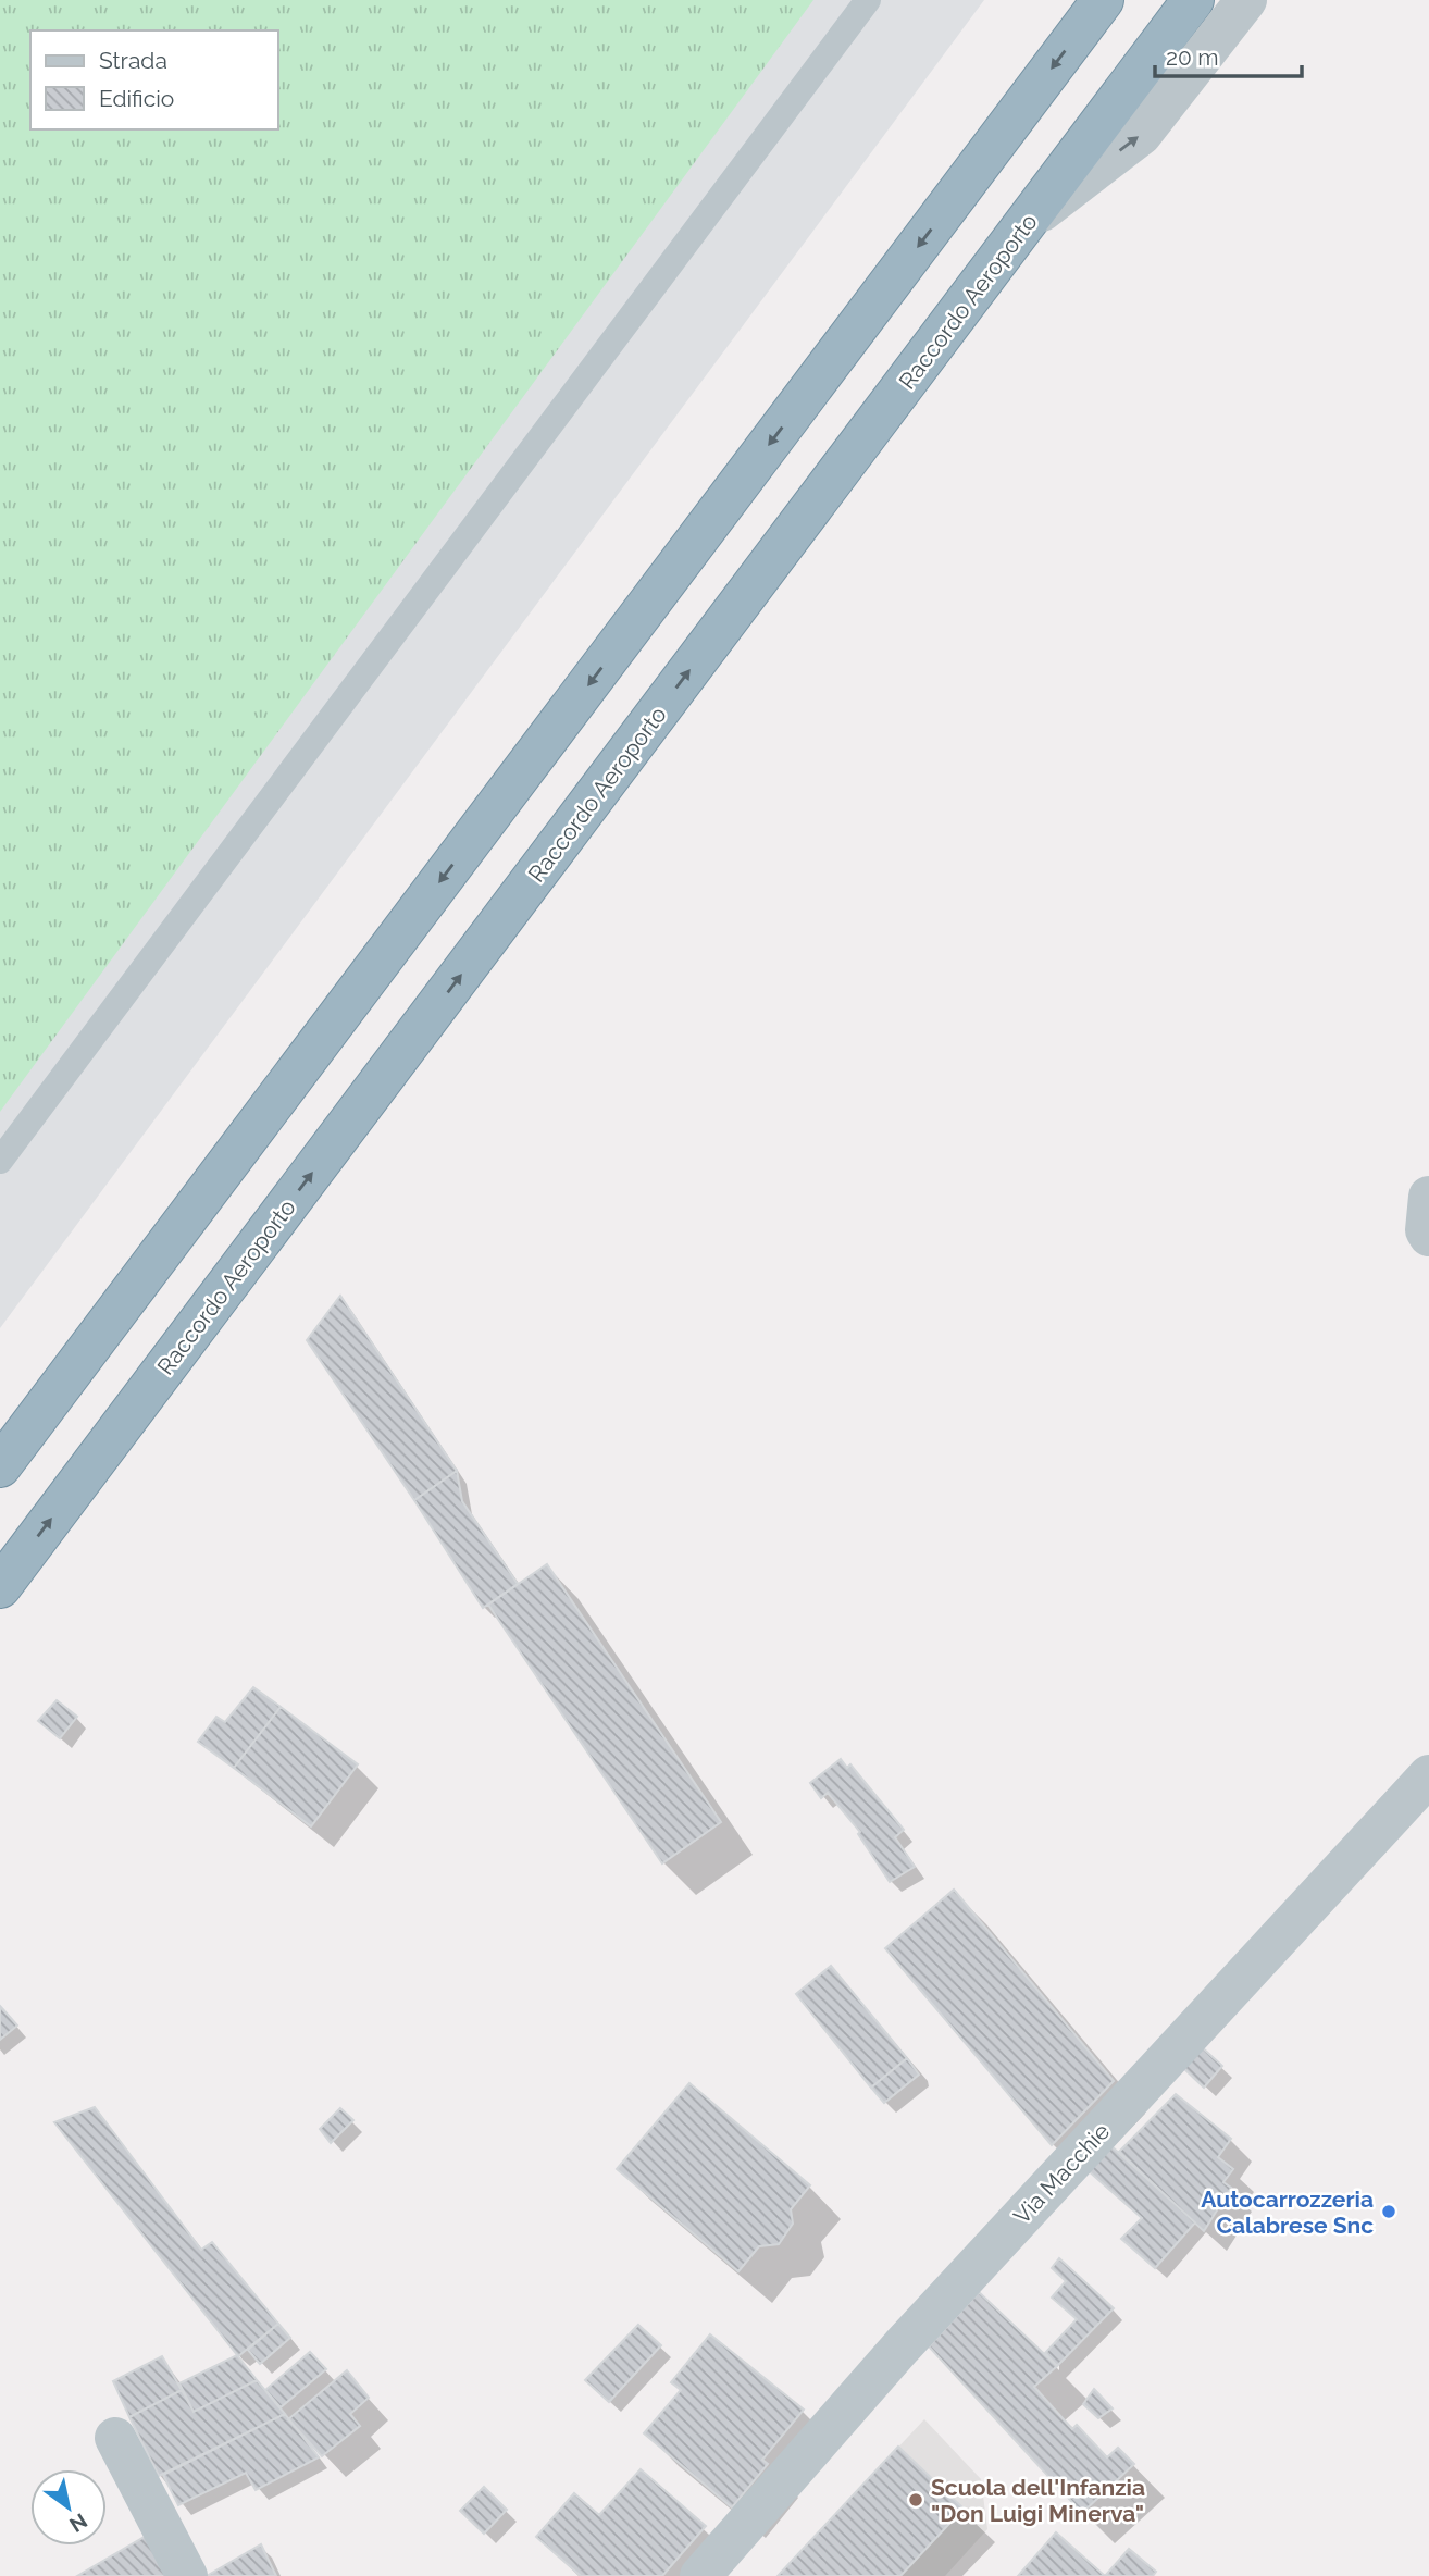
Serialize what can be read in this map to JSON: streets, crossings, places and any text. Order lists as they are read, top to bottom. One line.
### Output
{"streets":{"highway":["Raccordo Aeroporto"],"street":["Via Macchie"]},"places":["Autocarrozzeria Calabrese Snc","Scuola dell'Infanzia \"Don Luigi Minerva\""],"legend":["Strada","Edificio"],"scale_bar":"20 m","north":"bottom right"}
